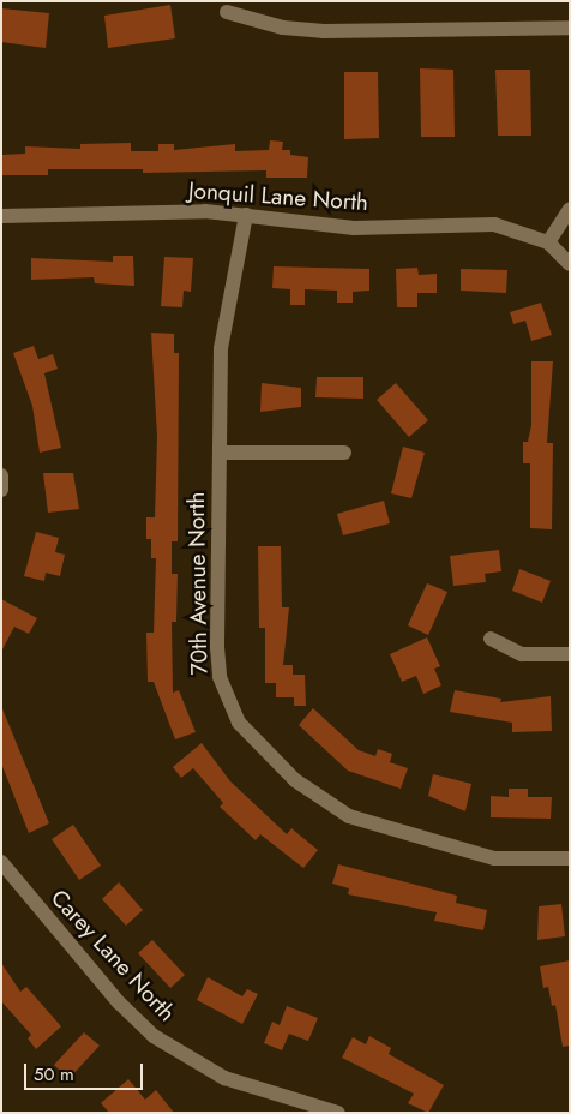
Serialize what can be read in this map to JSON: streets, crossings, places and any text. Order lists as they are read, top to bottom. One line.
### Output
{"streets":{"street":["Jonquil Lane North","70th Avenue North","Carey Lane North"]},"crossings":[["Jonquil Lane North","70th Avenue North"]],"scale_bar":"50 m"}
